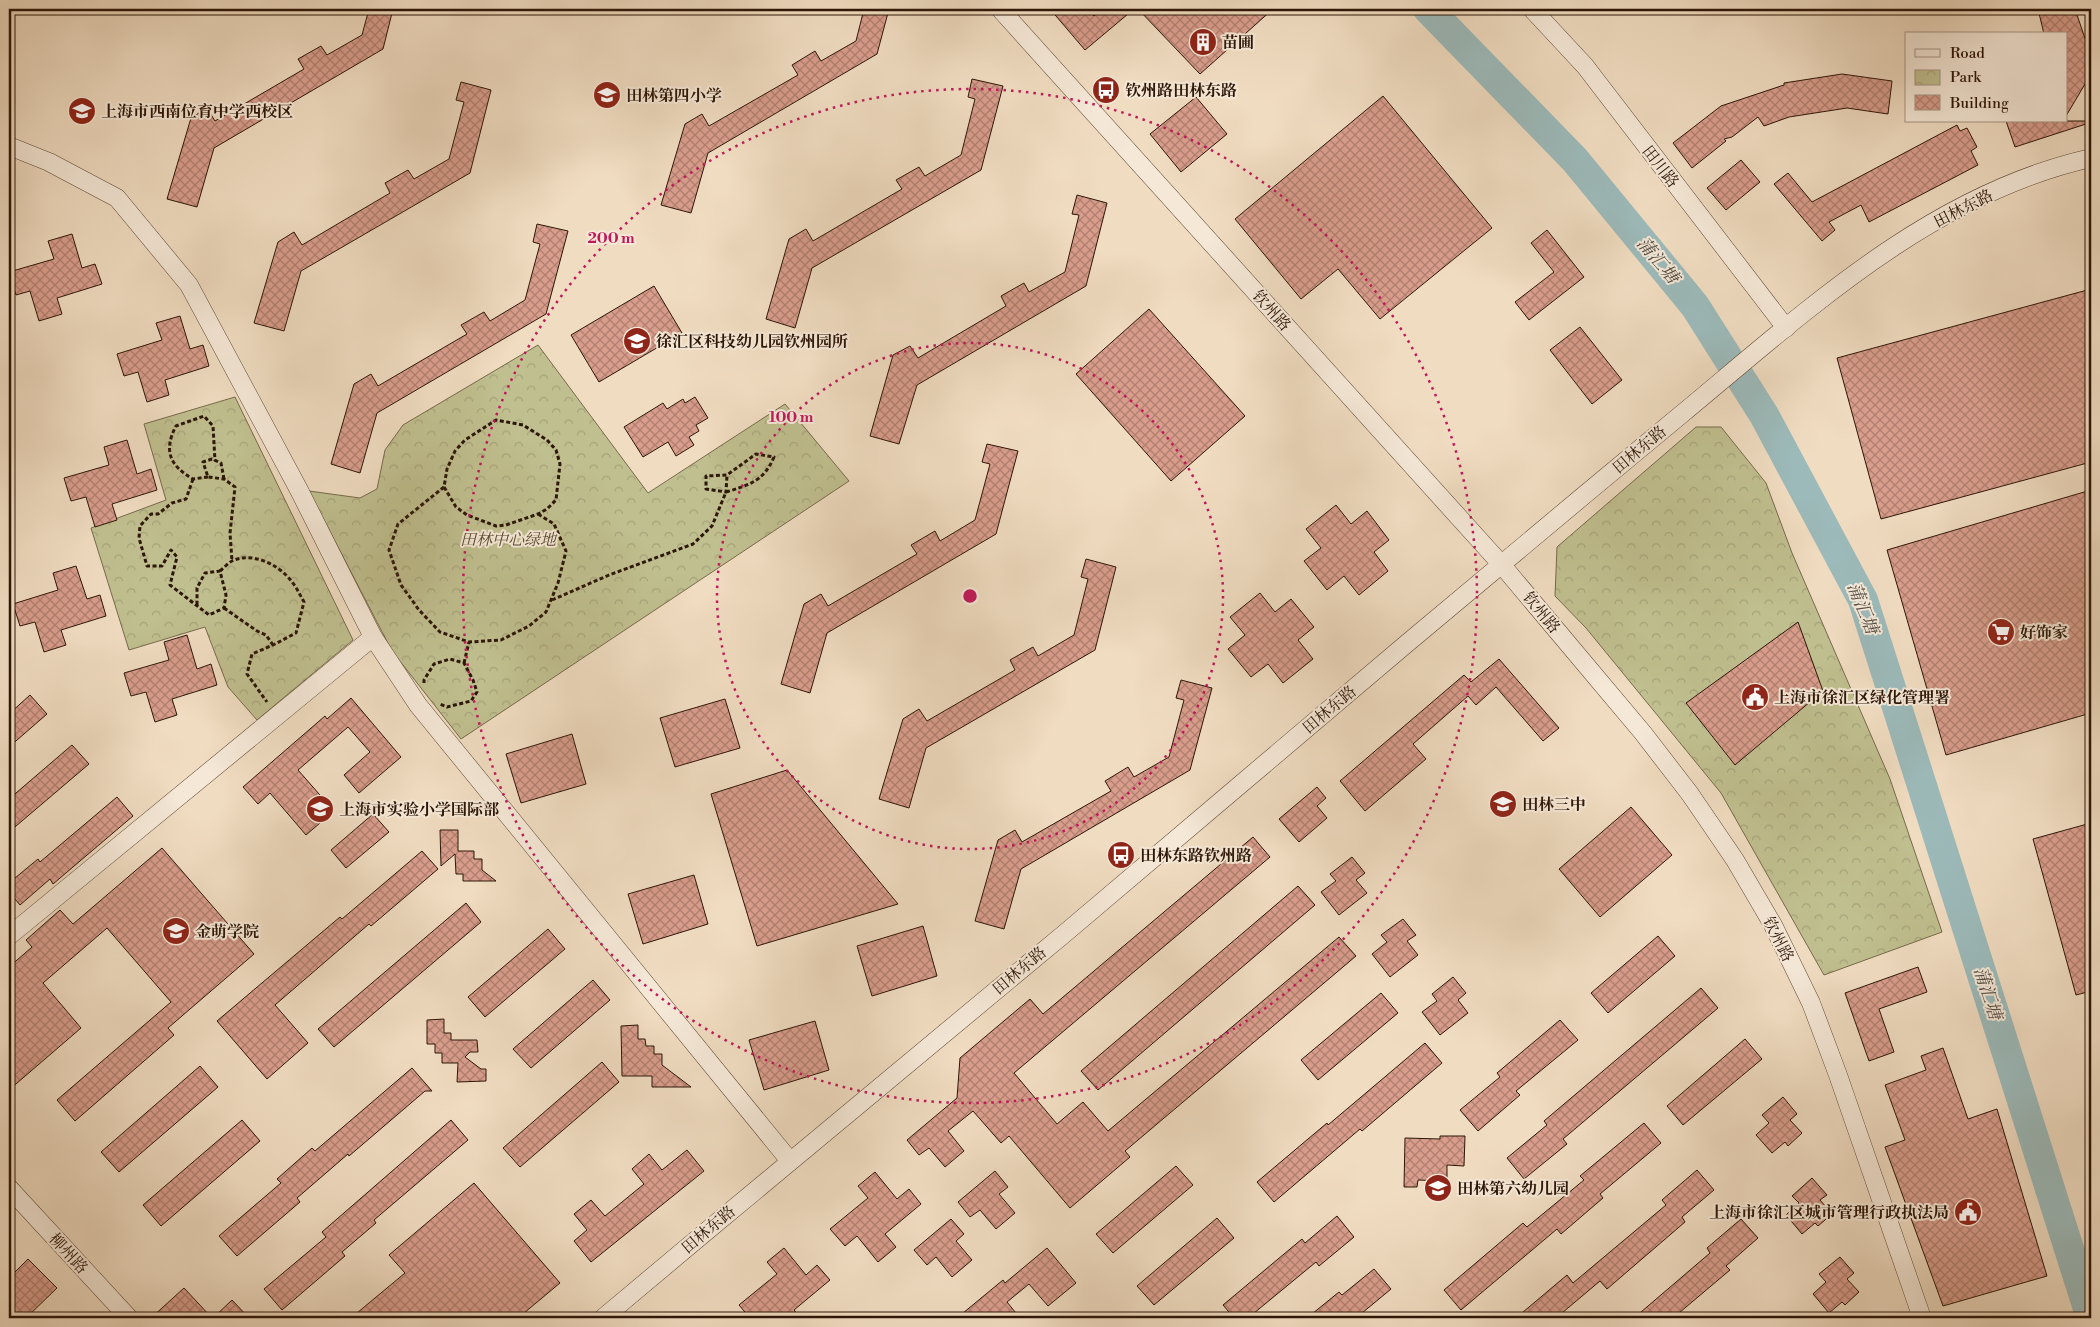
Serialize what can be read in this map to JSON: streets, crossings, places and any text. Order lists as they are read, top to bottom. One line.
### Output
{"streets":{"street":["田川路","田林东路","钦州路","柳州路"]},"crossings":[["田川路","田林东路"],["田林东路","钦州路"]],"water":["蒲汇塘"],"parks":["田林中心绿地"],"places":{"building":["苗圃"],"bus stop":["钦州路田林东路","田林东路钦州路"],"school or university":["田林第四小学","上海市西南位育中学西校区","徐汇区科技幼儿园钦州园所","田林三中","上海市实验小学国际部","金萌学院","田林第六幼儿园"],"supermarket":["好饰家"],"public building":["上海市徐汇区绿化管理署","上海市徐汇区城市管理行政执法局"]},"legend":["Road","Park","Building"],"rings":["200 m","100 m"]}
